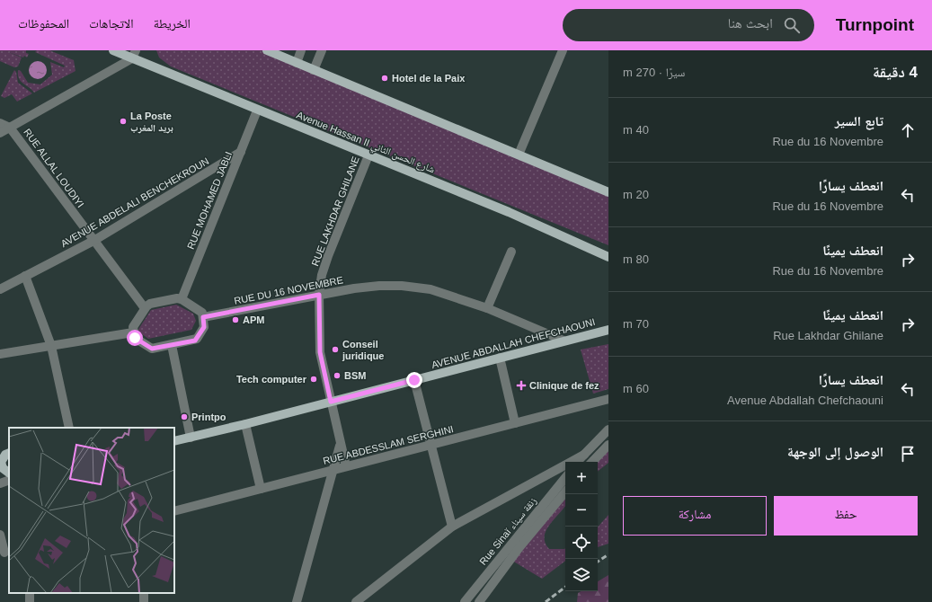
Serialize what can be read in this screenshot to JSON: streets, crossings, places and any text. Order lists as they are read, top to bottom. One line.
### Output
{"streets":{"main road":["Avenue Hassan II شارع الحسن الثاني","AVENUE ABDALLAH CHEFCHAOUNI"],"street":["RUE ALLAL LOUDIYI","RUE MOHAMED JABLI","AVENUE ABDELALI BENCHEKROUN","RUE LAKHDAR GHILANE","RUE DU 16 NOVEMBRE","RUE ABDESSLAM SERGHINI","Rue Sinaï زنقة سيناء"]},"crossings":[["Avenue Hassan II شارع الحسن الثاني","RUE MOHAMED JABLI"],["Avenue Hassan II شارع الحسن الثاني","RUE LAKHDAR GHILANE"],["RUE ALLAL LOUDIYI","RUE MOHAMED JABLI"],["RUE ALLAL LOUDIYI","AVENUE ABDELALI BENCHEKROUN"],["RUE ALLAL LOUDIYI","RUE DU 16 NOVEMBRE"],["RUE MOHAMED JABLI","AVENUE ABDELALI BENCHEKROUN"],["RUE MOHAMED JABLI","RUE DU 16 NOVEMBRE"],["RUE LAKHDAR GHILANE","RUE DU 16 NOVEMBRE"],["RUE LAKHDAR GHILANE","AVENUE ABDALLAH CHEFCHAOUNI"],["RUE LAKHDAR GHILANE","RUE ABDESSLAM SERGHINI"],["RUE DU 16 NOVEMBRE","AVENUE ABDALLAH CHEFCHAOUNI"]],"places":{"other":["Hotel de la Paix","La Poste بريد المغرب","APM","Conseil juridique","BSM","Tech computer","Printpo"],"health":["Clinique de fez"]},"page":{"header":"Turnpoint","search":"ابحث هنا","nav":["الخريطة","الاتجاهات","المحفوظات"],"heading":["4 دقيقة","سيرًا · 270 m"],"list":[["تابع السير","Rue du 16 Novembre","40 m"],["انعطف يسارًا","Rue du 16 Novembre","20 m"],["انعطف يمينًا","Rue du 16 Novembre","80 m"],["انعطف يمينًا","Rue Lakhdar Ghilane","70 m"],["انعطف يسارًا","Avenue Abdallah Chefchaouni","60 m"],"الوصول إلى الوجهة"],"map_buttons":["+","−"],"buttons":["حفظ","مشاركة"]}}
